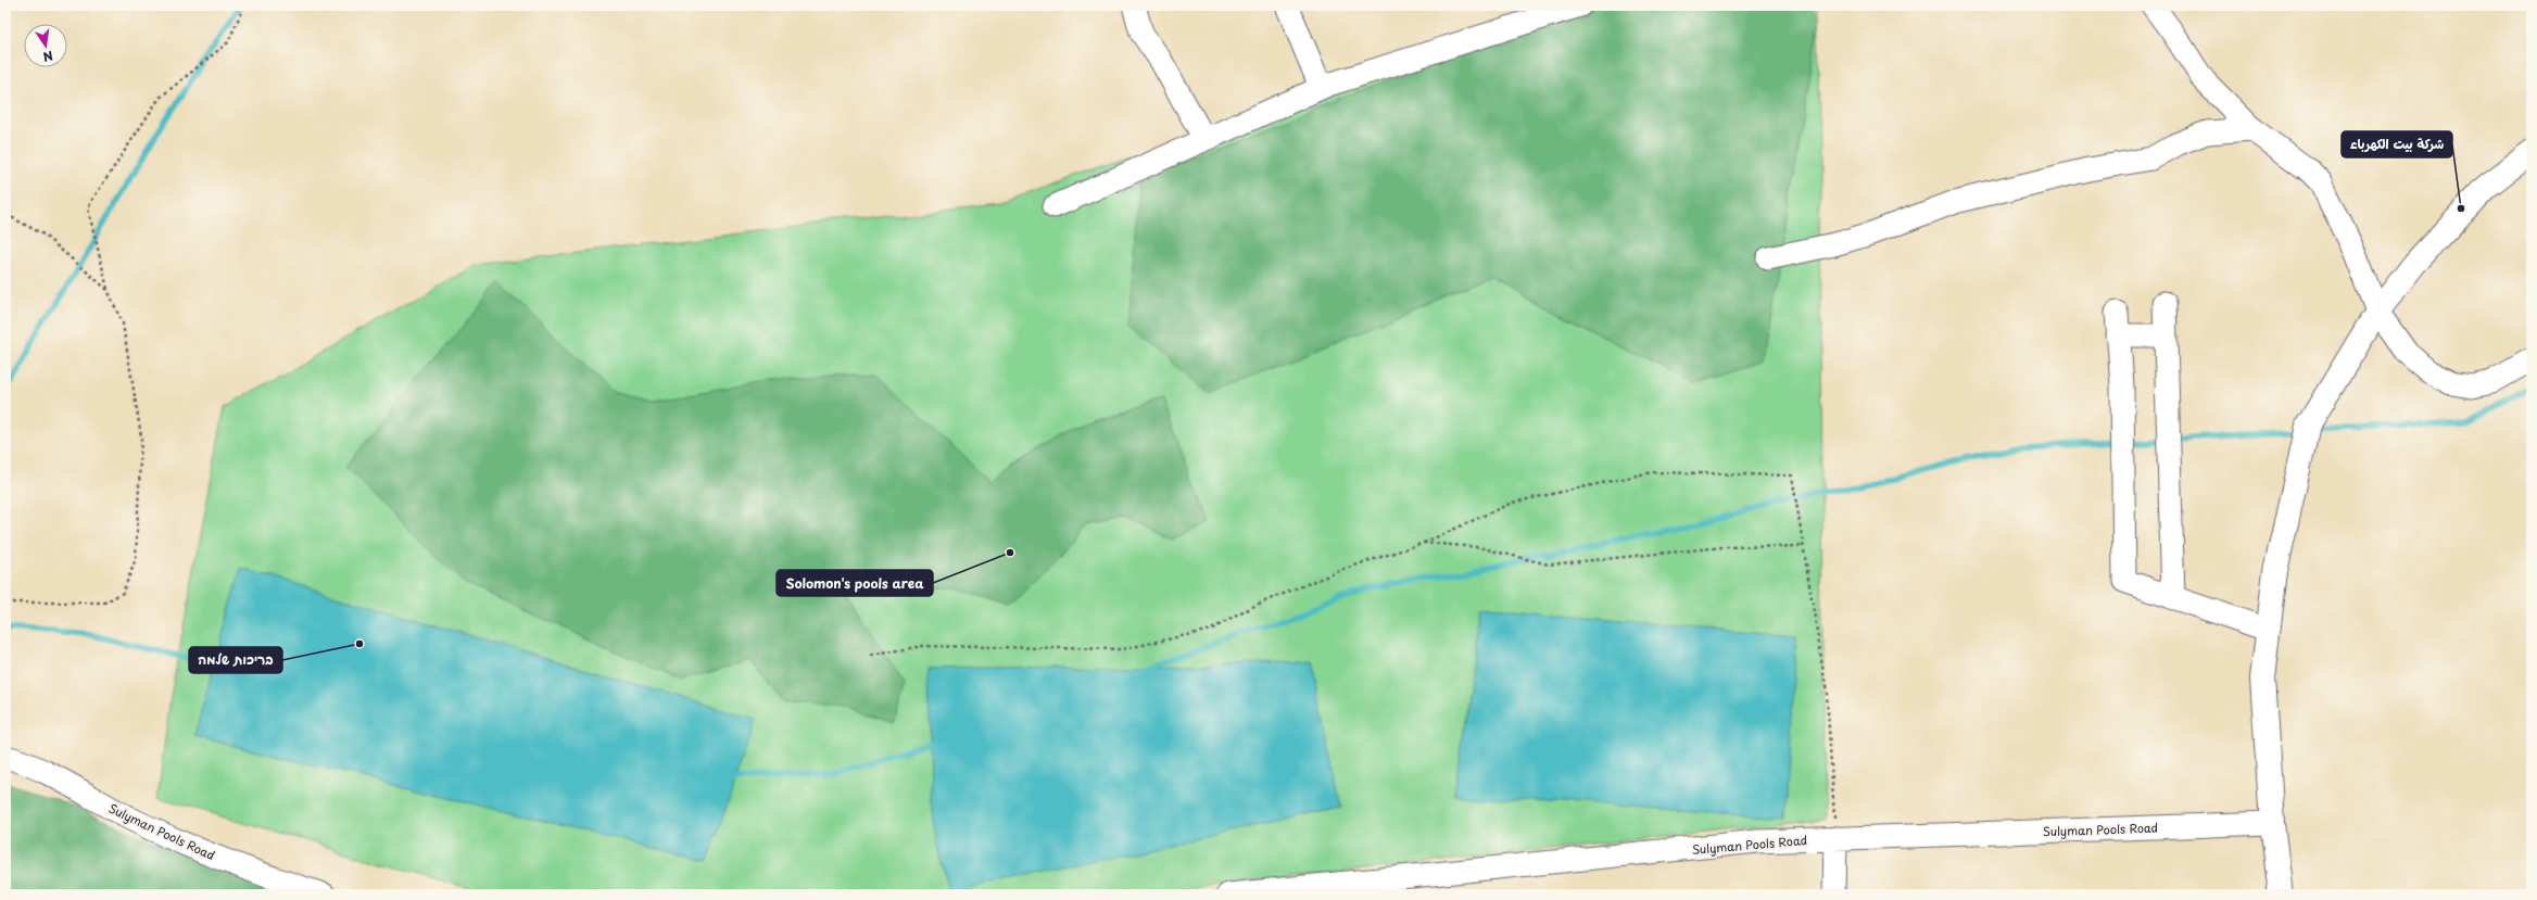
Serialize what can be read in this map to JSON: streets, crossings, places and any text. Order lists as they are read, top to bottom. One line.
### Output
{"streets":{"street":["Sulyman Pools Road"]},"places":["شركة بيت الكهرباء","Solomon's pools area","בריכות שלמה"],"north":"bottom"}
